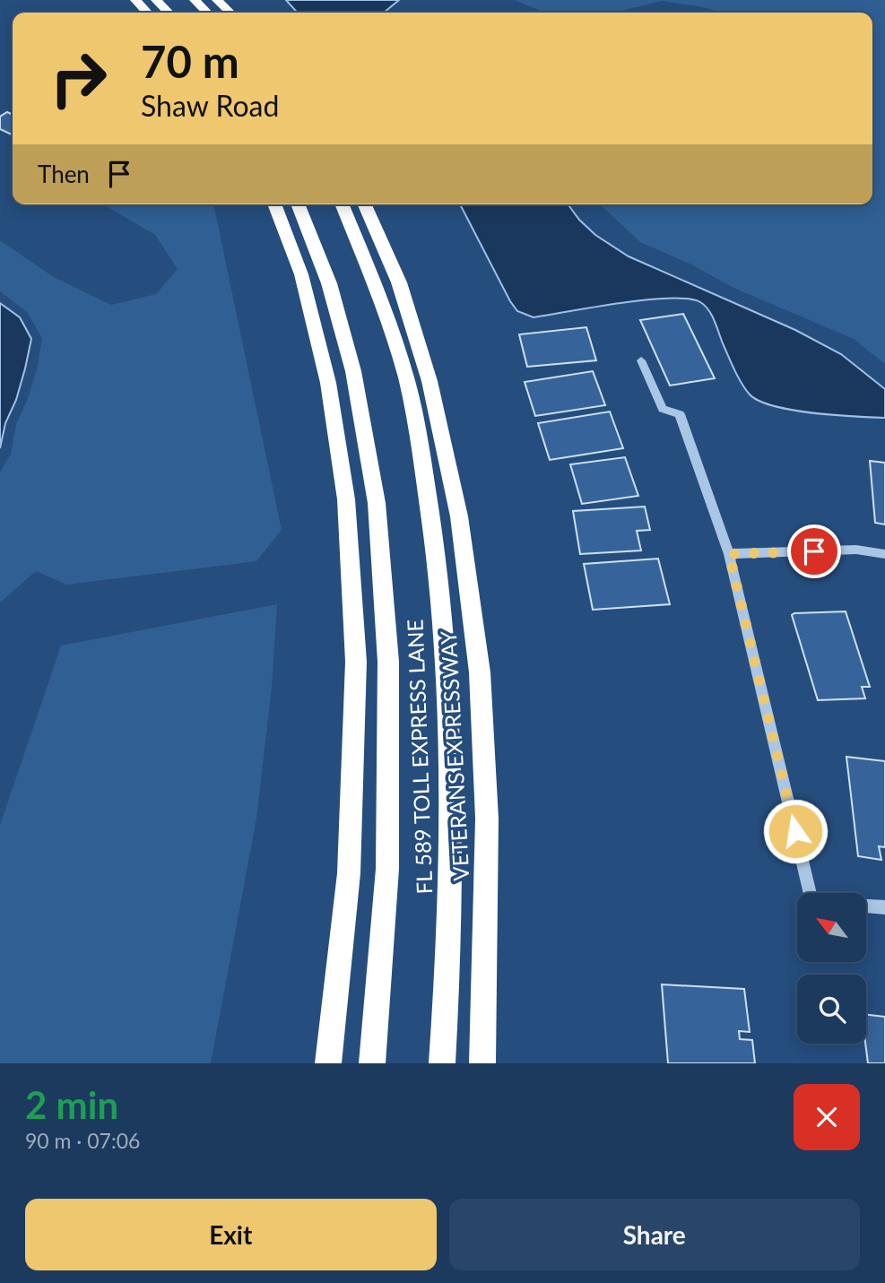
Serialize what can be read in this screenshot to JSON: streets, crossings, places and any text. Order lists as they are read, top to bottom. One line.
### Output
{"streets":{"highway":["VETERANS EXPRESSWAY","FL 589 TOLL EXPRESS LANE"]},"north":"top left","page":{"turn":["70 m","Shaw Road"],"then":"Then","heading":["2 min","90 m · 07:06"],"buttons":["Exit","Share"]}}
